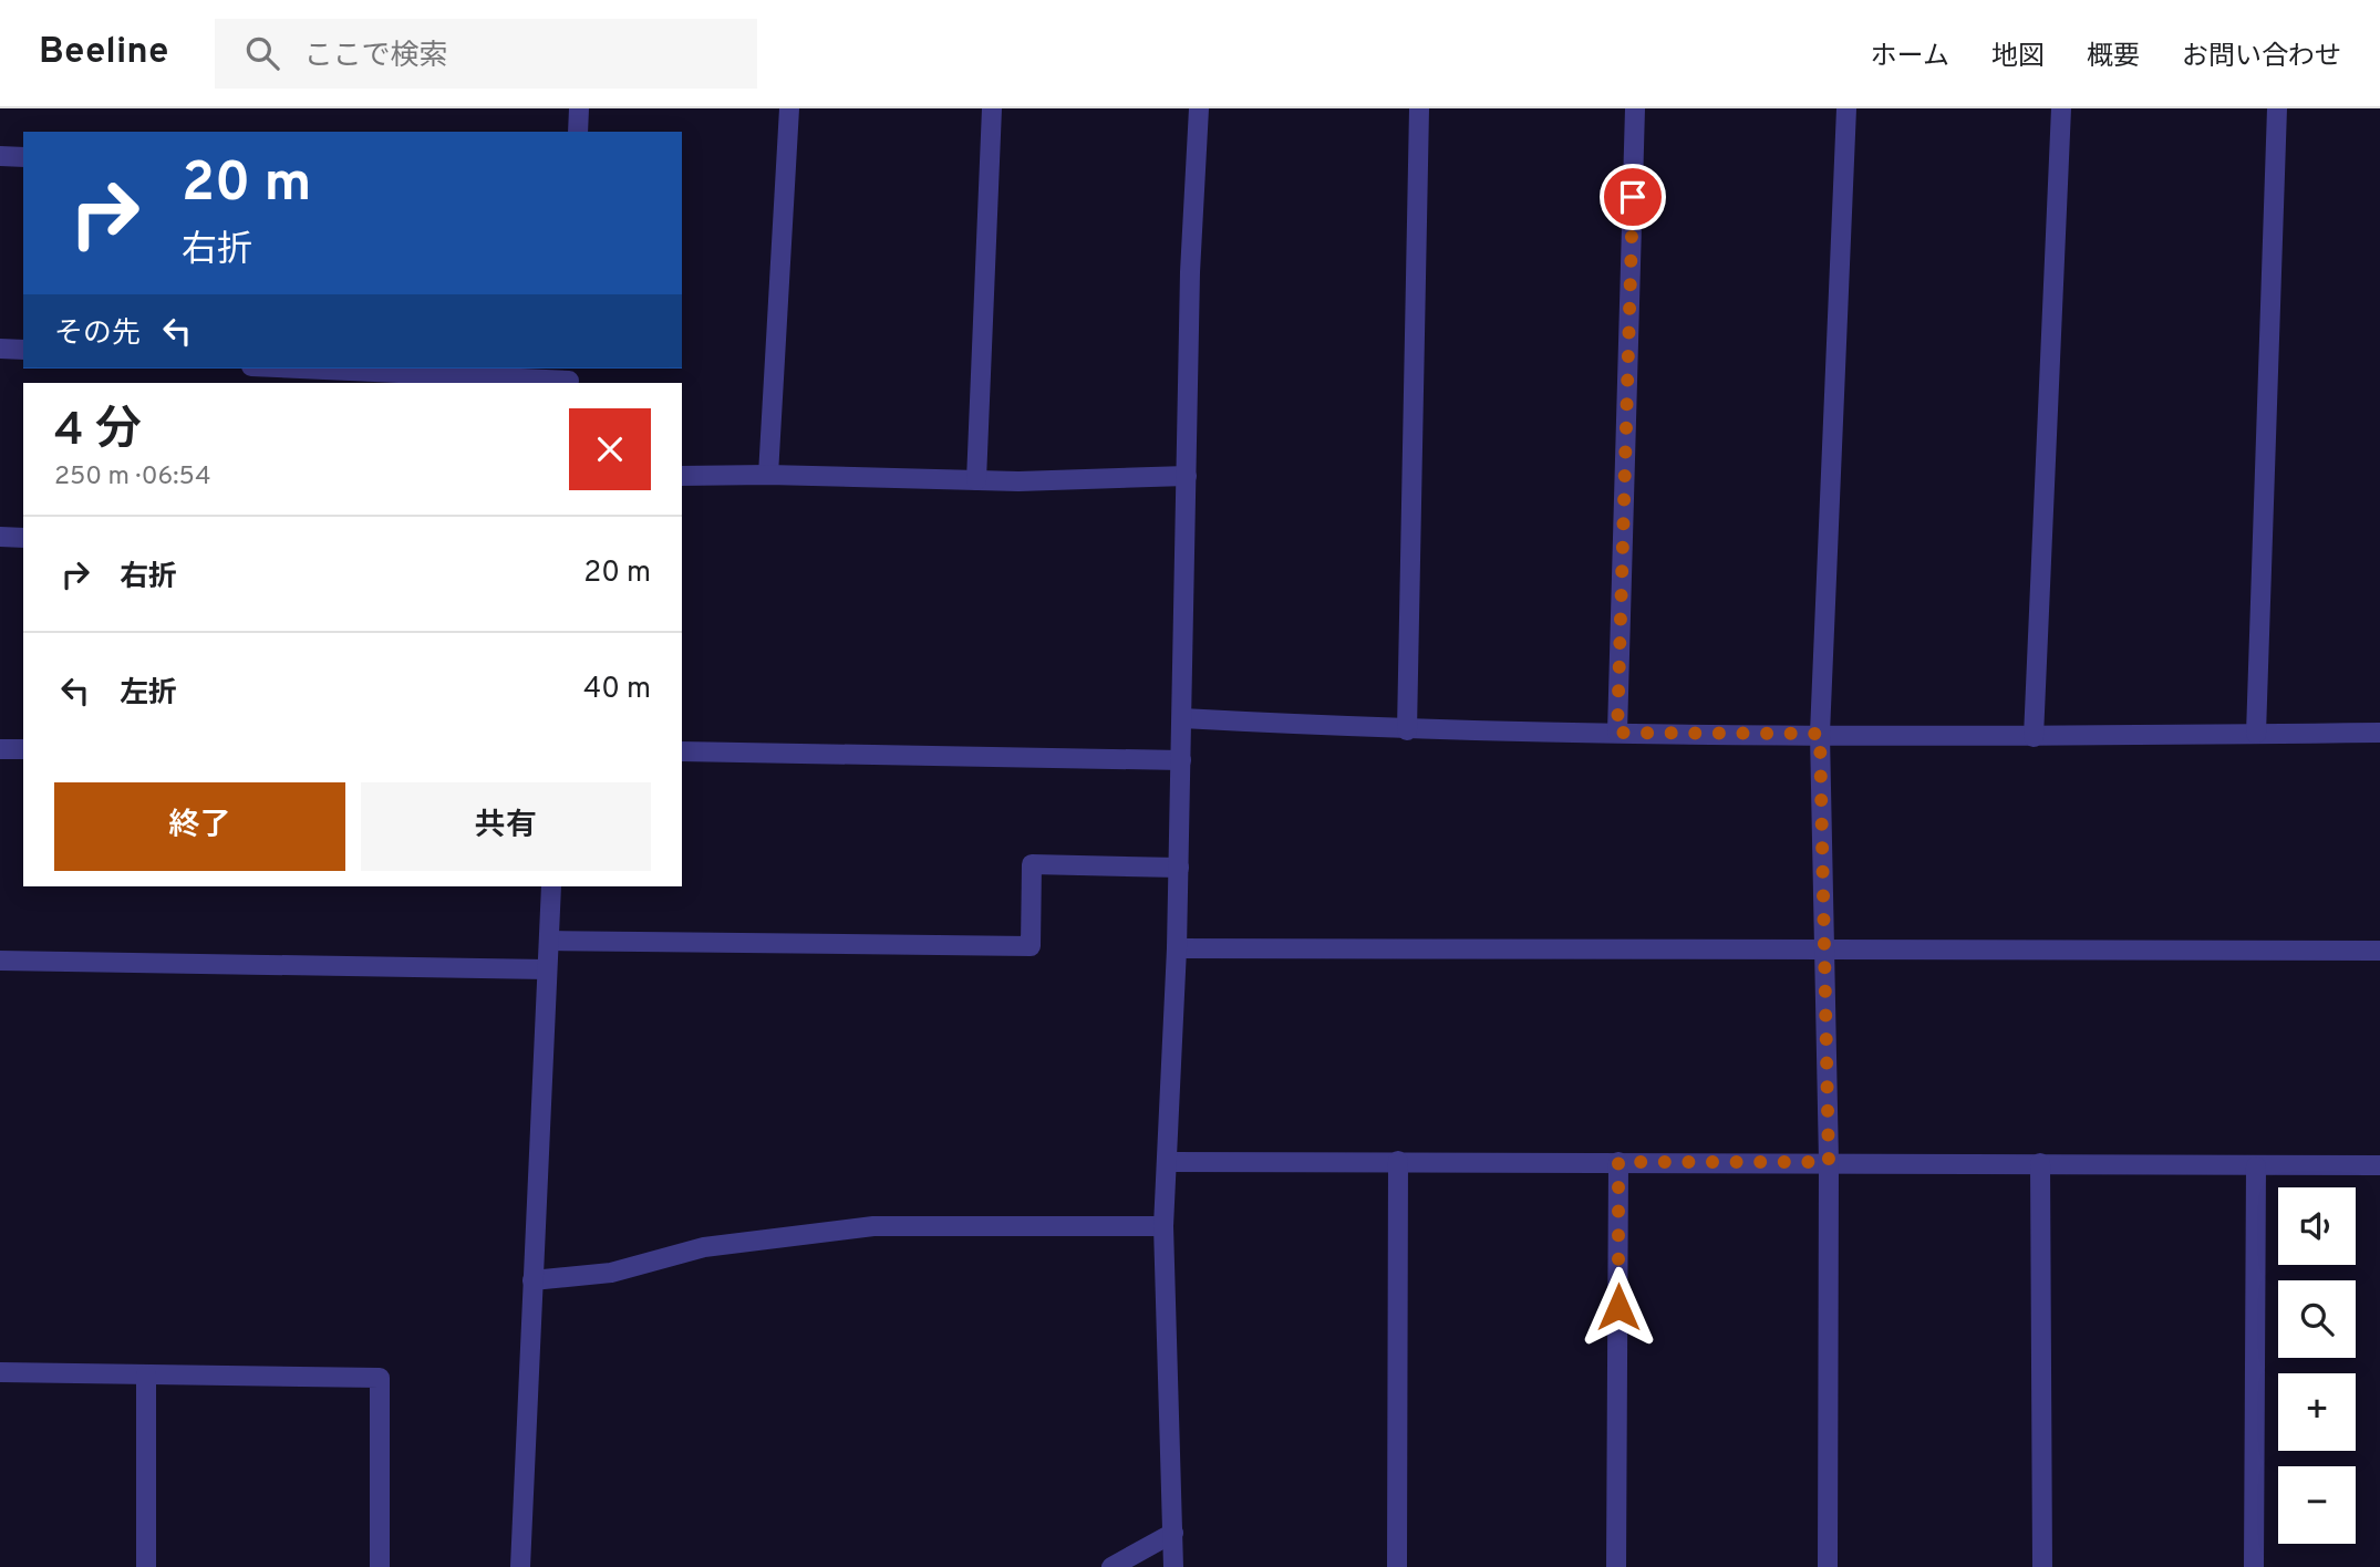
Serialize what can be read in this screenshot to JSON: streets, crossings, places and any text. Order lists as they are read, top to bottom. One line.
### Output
{"page":{"header":"Beeline","search":"ここで検索","nav":["ホーム","地図","概要","お問い合わせ"],"turn":["20 m","右折"],"then":"その先","heading":["4 分","250 m · 06:54"],"list":[{"name":"右折","value":"20 m"},{"name":"左折","value":"40 m"}],"buttons":["終了","共有"],"map_buttons":["+","−"]}}
